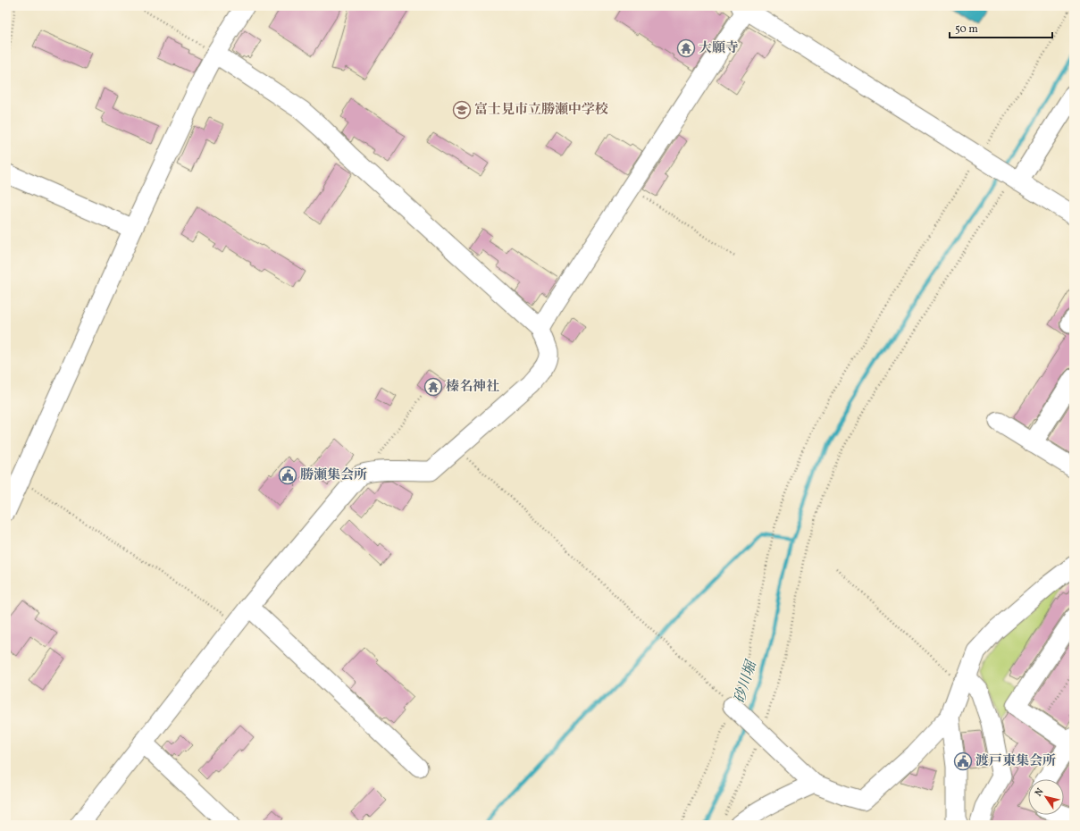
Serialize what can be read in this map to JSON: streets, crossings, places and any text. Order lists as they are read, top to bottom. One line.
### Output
{"water":["砂川堀"],"places":{"temple":["大願寺","榛名神社"],"school or university":["富士見市立勝瀬中学校"],"public building":["勝瀬集会所","渡戸東集会所"]},"scale_bar":"50 m","north":"top left"}
